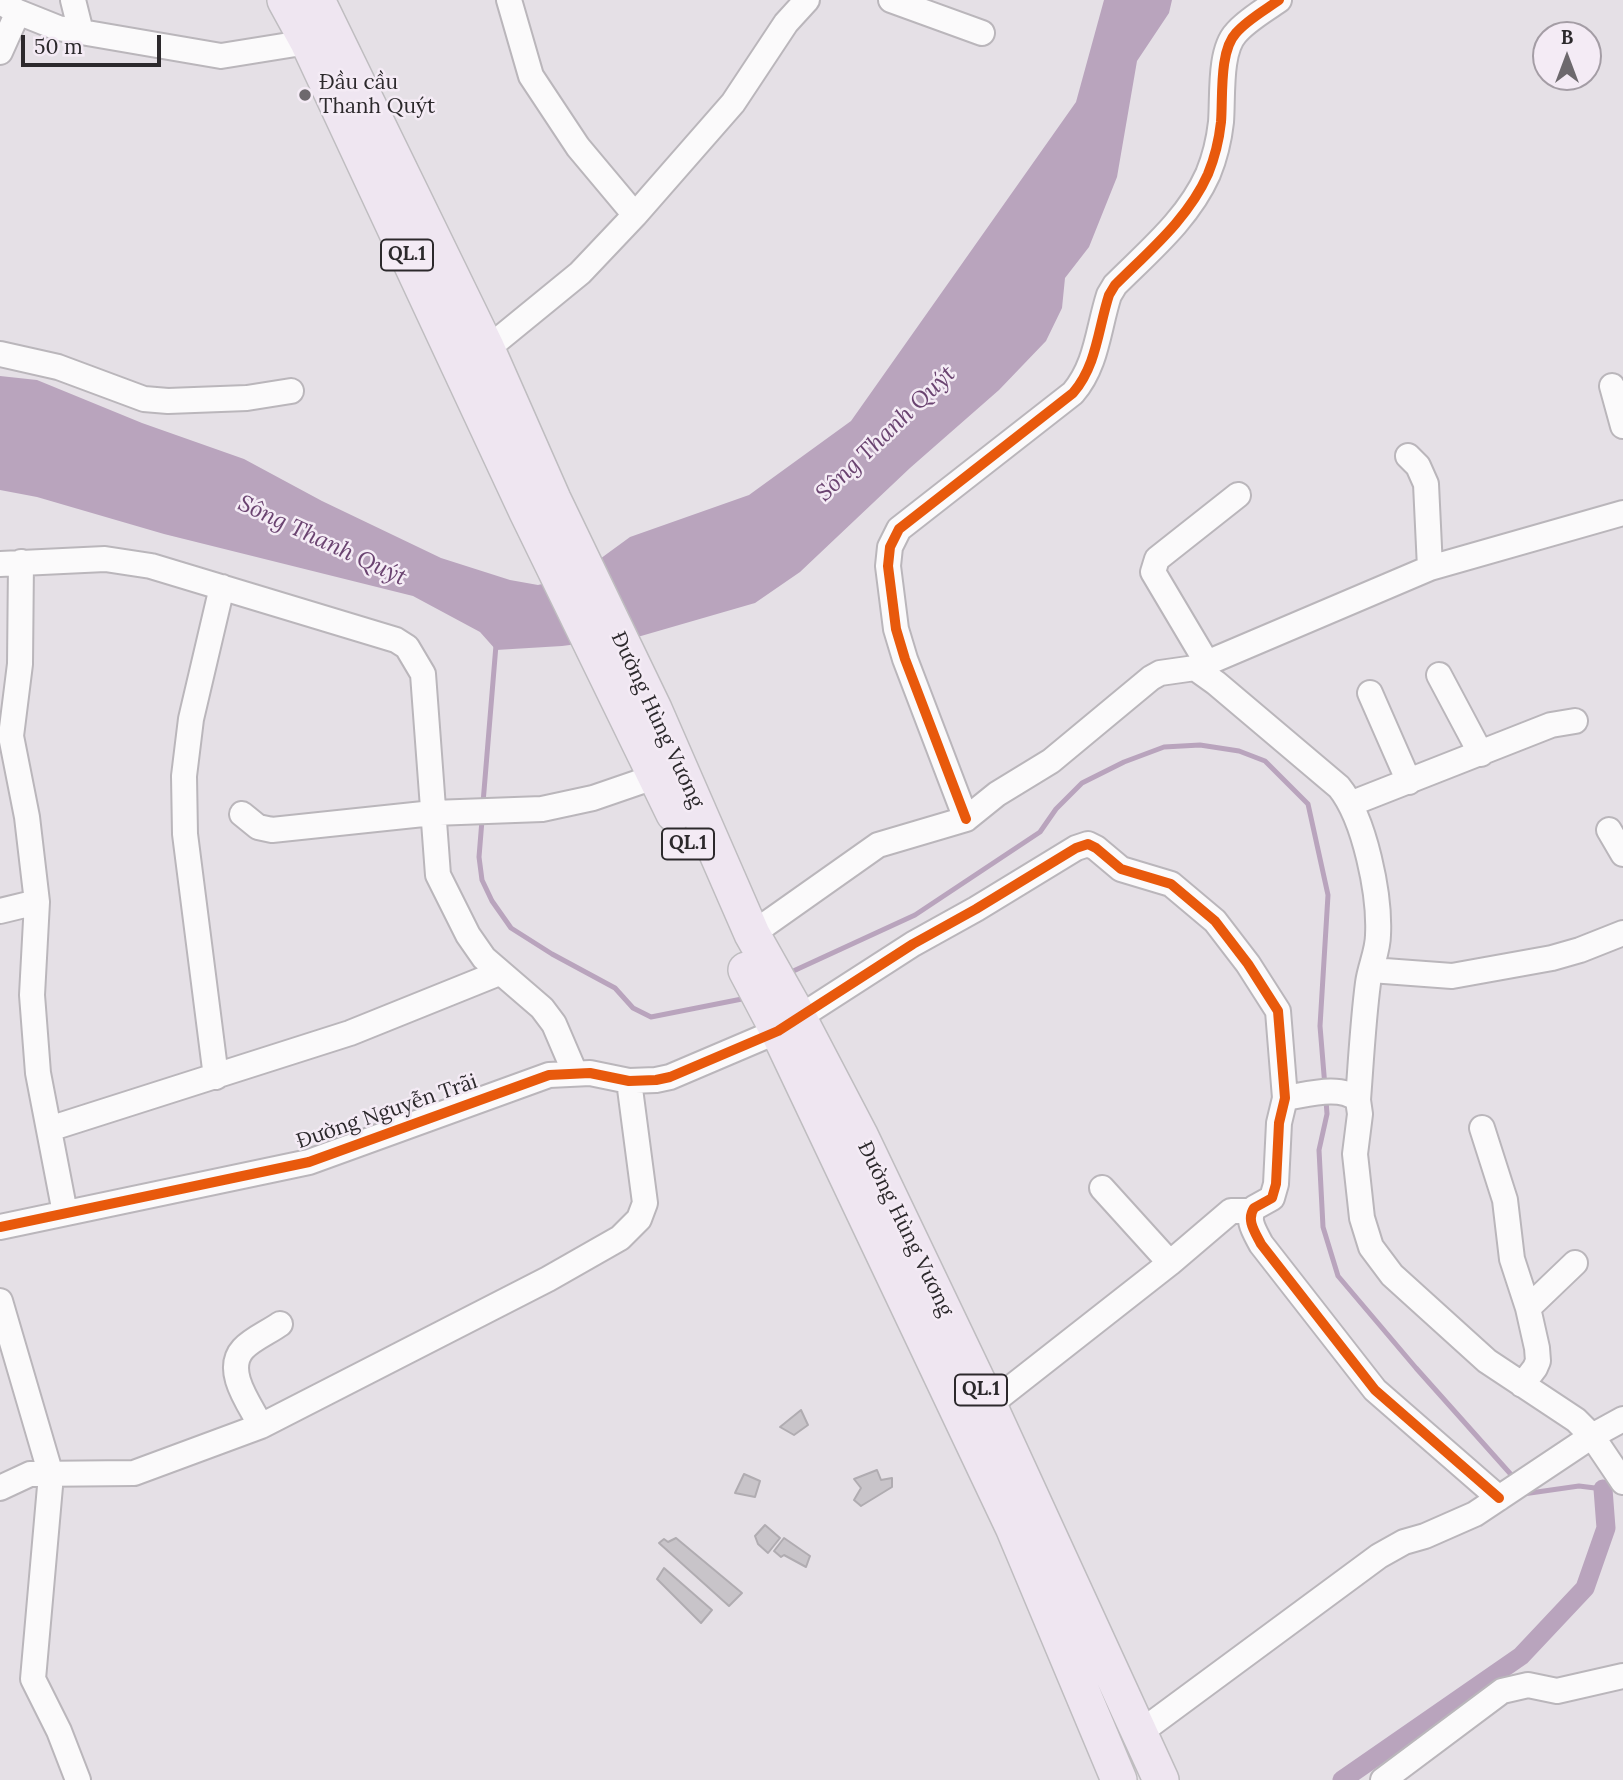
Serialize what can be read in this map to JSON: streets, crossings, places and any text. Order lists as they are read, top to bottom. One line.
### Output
{"streets":{"highway":["QL.1","Đường Hùng Vương"],"street":["Đường Nguyễn Trãi"]},"crossings":[["Đường Hùng Vương","Đường Nguyễn Trãi"]],"water":["Sông Thanh Quýt"],"places":["Đầu cầu Thanh Quýt"],"scale_bar":"50 m","north":"top"}
